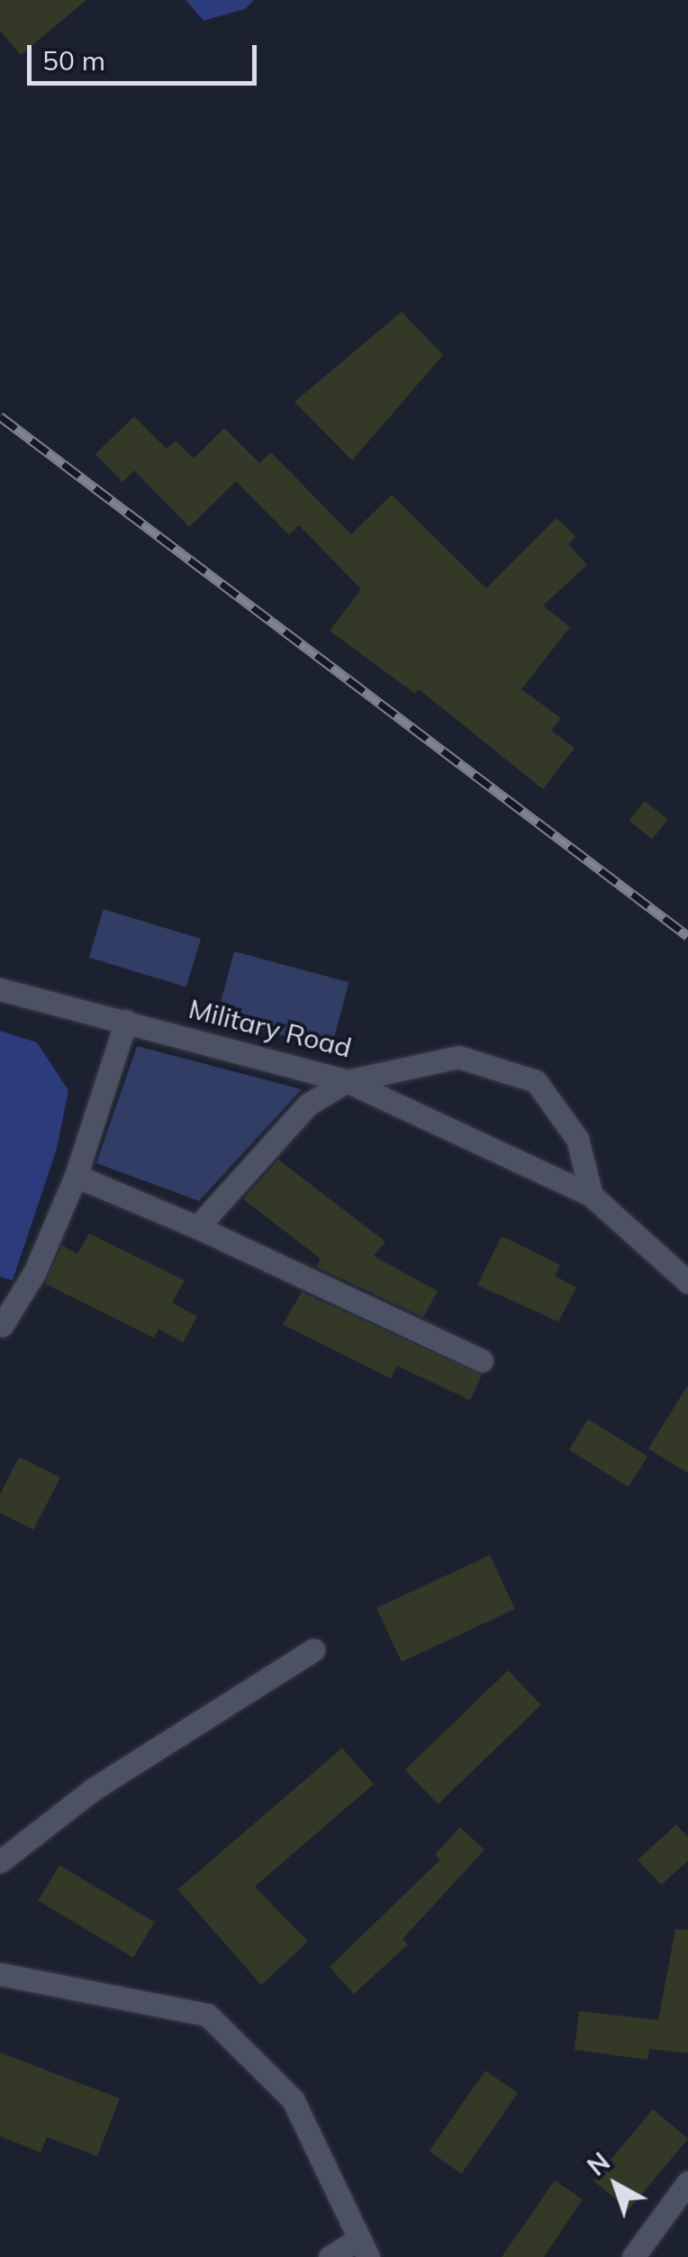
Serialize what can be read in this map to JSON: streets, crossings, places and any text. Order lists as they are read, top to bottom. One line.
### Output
{"streets":{"street":["Military Road"]},"scale_bar":"50 m","north":"top left"}
